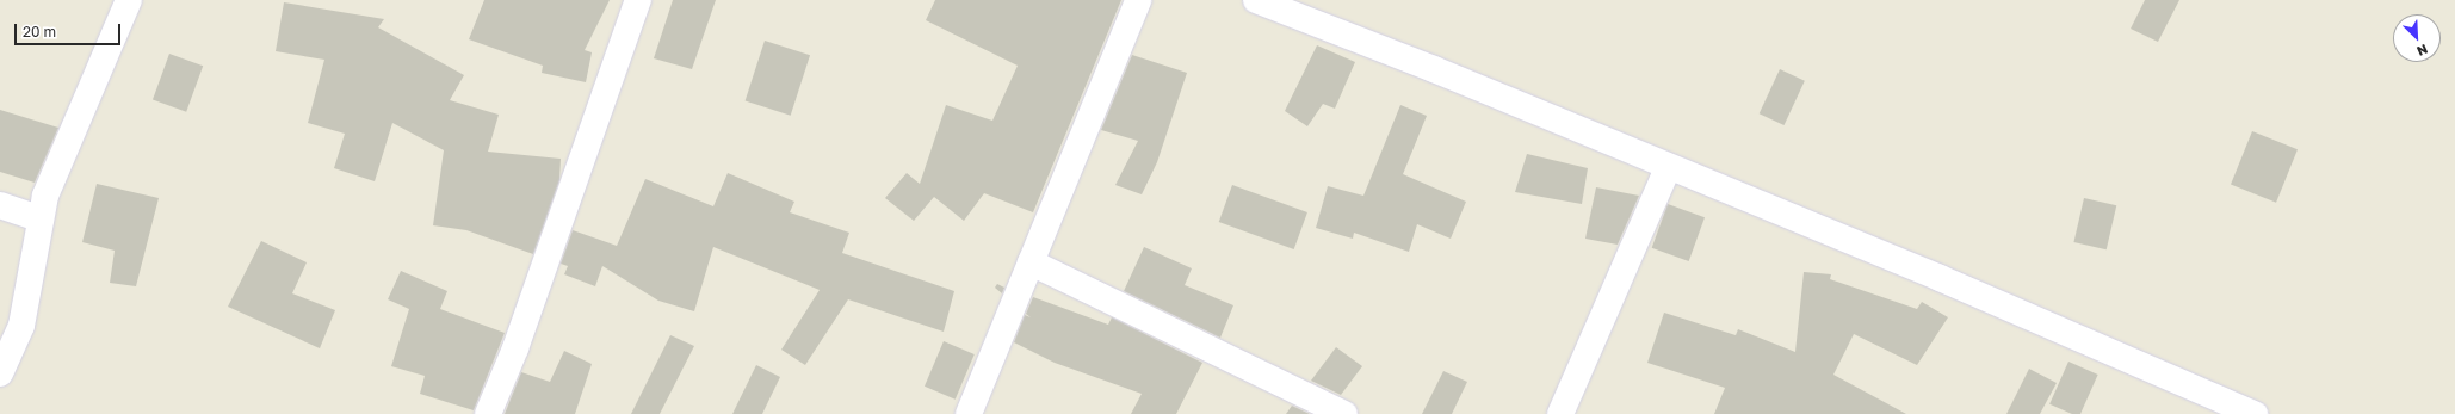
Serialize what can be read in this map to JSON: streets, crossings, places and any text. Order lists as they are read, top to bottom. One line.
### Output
{"scale_bar":"20 m","north":"bottom right"}
